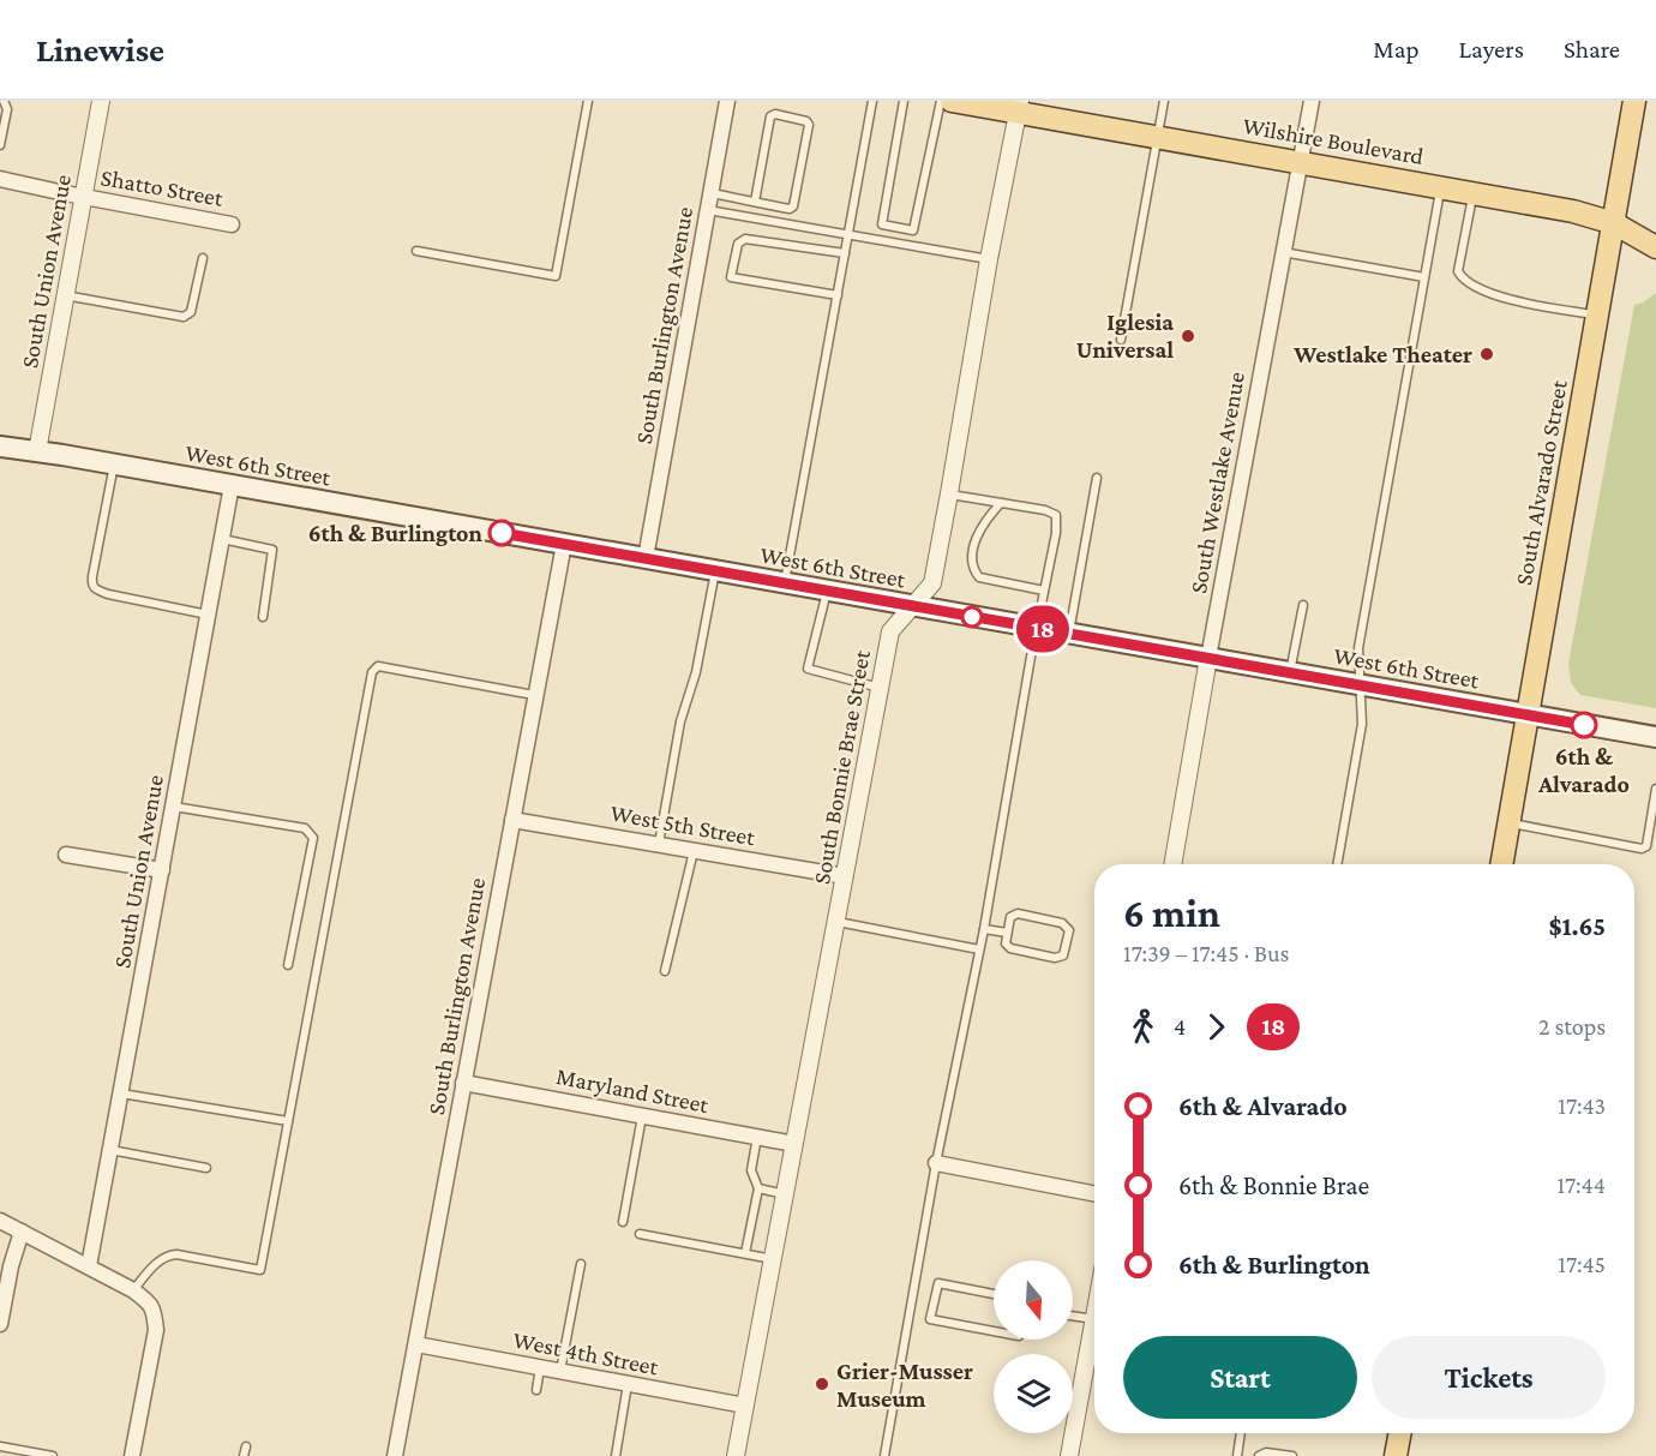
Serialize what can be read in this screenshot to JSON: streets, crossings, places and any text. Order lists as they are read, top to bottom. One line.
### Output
{"streets":{"main road":["Wilshire Boulevard","West 6th Street","South Alvarado Street"],"street":["Shatto Street","South Union Avenue","South Burlington Avenue","South Westlake Avenue","South Bonnie Brae Street","West 5th Street","Maryland Street","West 4th Street"]},"crossings":[["Wilshire Boulevard","South Westlake Avenue"],["Wilshire Boulevard","South Alvarado Street"],["Wilshire Boulevard","South Bonnie Brae Street"],["Shatto Street","South Union Avenue"],["South Union Avenue","West 6th Street"],["South Burlington Avenue","West 6th Street"],["South Burlington Avenue","West 5th Street"],["South Burlington Avenue","Maryland Street"],["South Burlington Avenue","West 4th Street"],["West 6th Street","South Westlake Avenue"],["West 6th Street","South Alvarado Street"],["West 6th Street","South Bonnie Brae Street"],["South Bonnie Brae Street","West 5th Street"],["South Bonnie Brae Street","Maryland Street"],["South Bonnie Brae Street","West 4th Street"]],"places":["Iglesia Universal","Westlake Theater","6th & Burlington","6th & Alvarado","Grier-Musser Museum"],"lines":["bus line 18"],"north":"bottom","page":{"header":"Linewise","nav":["Map","Layers","Share"],"on_map":"18","heading":["6 min","17:39 – 17:45 · Bus","$1.65"],"legs":["4","18","2 stops"],"list":[{"name":"6th & Alvarado","value":"17:43"},{"name":"6th & Bonnie Brae","value":"17:44"},{"name":"6th & Burlington","value":"17:45"}],"buttons":["Start","Tickets"]}}
